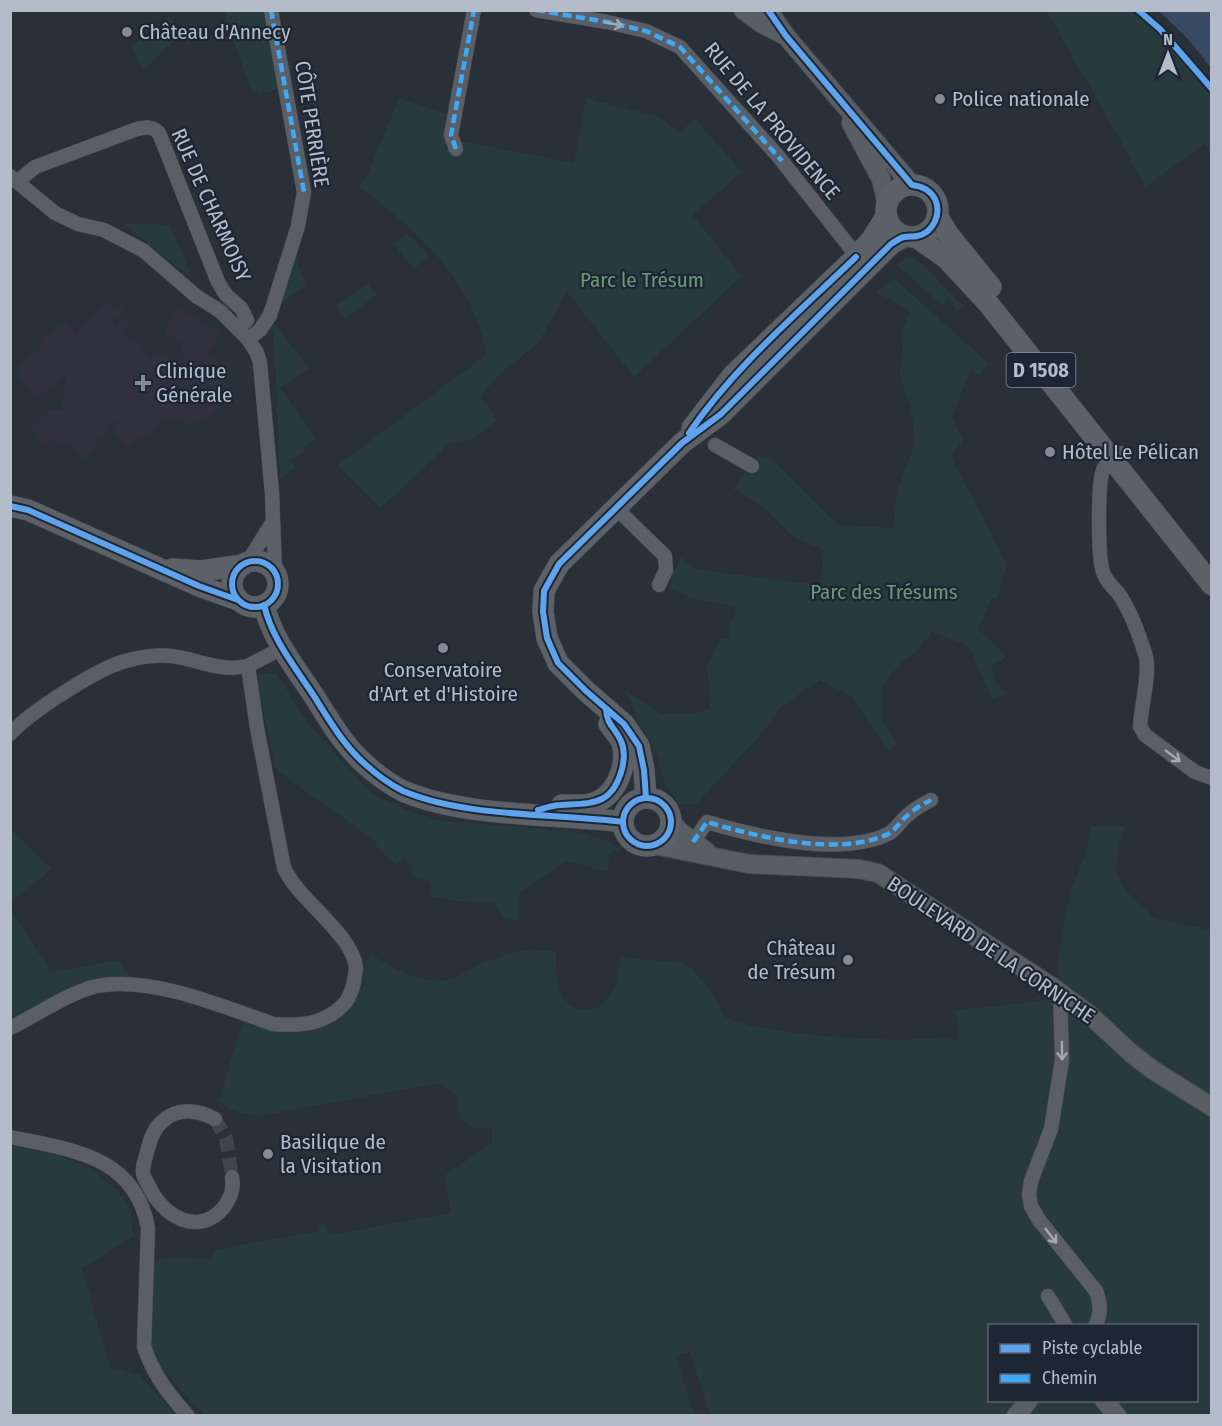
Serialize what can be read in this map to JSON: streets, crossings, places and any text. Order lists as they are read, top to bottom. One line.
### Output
{"streets":{"main road":["D 1508","BOULEVARD DE LA CORNICHE"],"street":["RUE DE LA PROVIDENCE","CÔTE PERRIÈRE","RUE DE CHARMOISY"]},"crossings":[["CÔTE PERRIÈRE","RUE DE CHARMOISY"]],"one_way":["RUE DE LA PROVIDENCE"],"parks":["Parc le Trésum","Parc des Trésums"],"places":{"other":["Château d'Annecy","Police nationale","Hôtel Le Pélican","Conservatoire d'Art et d'Histoire","Château de Trésum","Basilique de la Visitation"],"health":["Clinique Générale"]},"legend":["Piste cyclable","Chemin"],"north":"top"}
